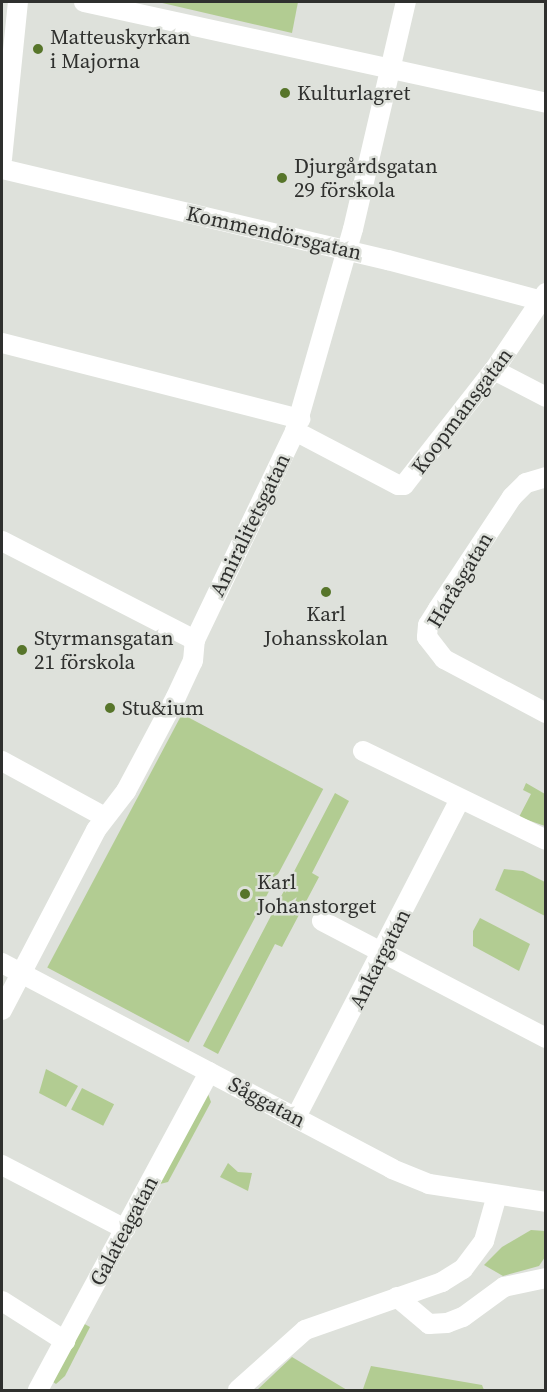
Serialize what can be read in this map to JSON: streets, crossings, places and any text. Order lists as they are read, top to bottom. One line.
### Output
{"streets":{"street":["Kommendörsgatan","Koopmansgatan","Amiralitetsgatan","Haråsgatan","Ankargatan","Såggatan","Galateagatan"]},"crossings":[["Kommendörsgatan","Koopmansgatan"],["Kommendörsgatan","Amiralitetsgatan"],["Koopmansgatan","Amiralitetsgatan"],["Amiralitetsgatan","Såggatan"],["Ankargatan","Såggatan"],["Såggatan","Galateagatan"]],"places":["Matteuskyrkan i Majorna","Kulturlagret","Djurgårdsgatan 29 förskola","Karl Johansskolan","Styrmansgatan 21 förskola","Stu&ium","Karl Johanstorget"]}
